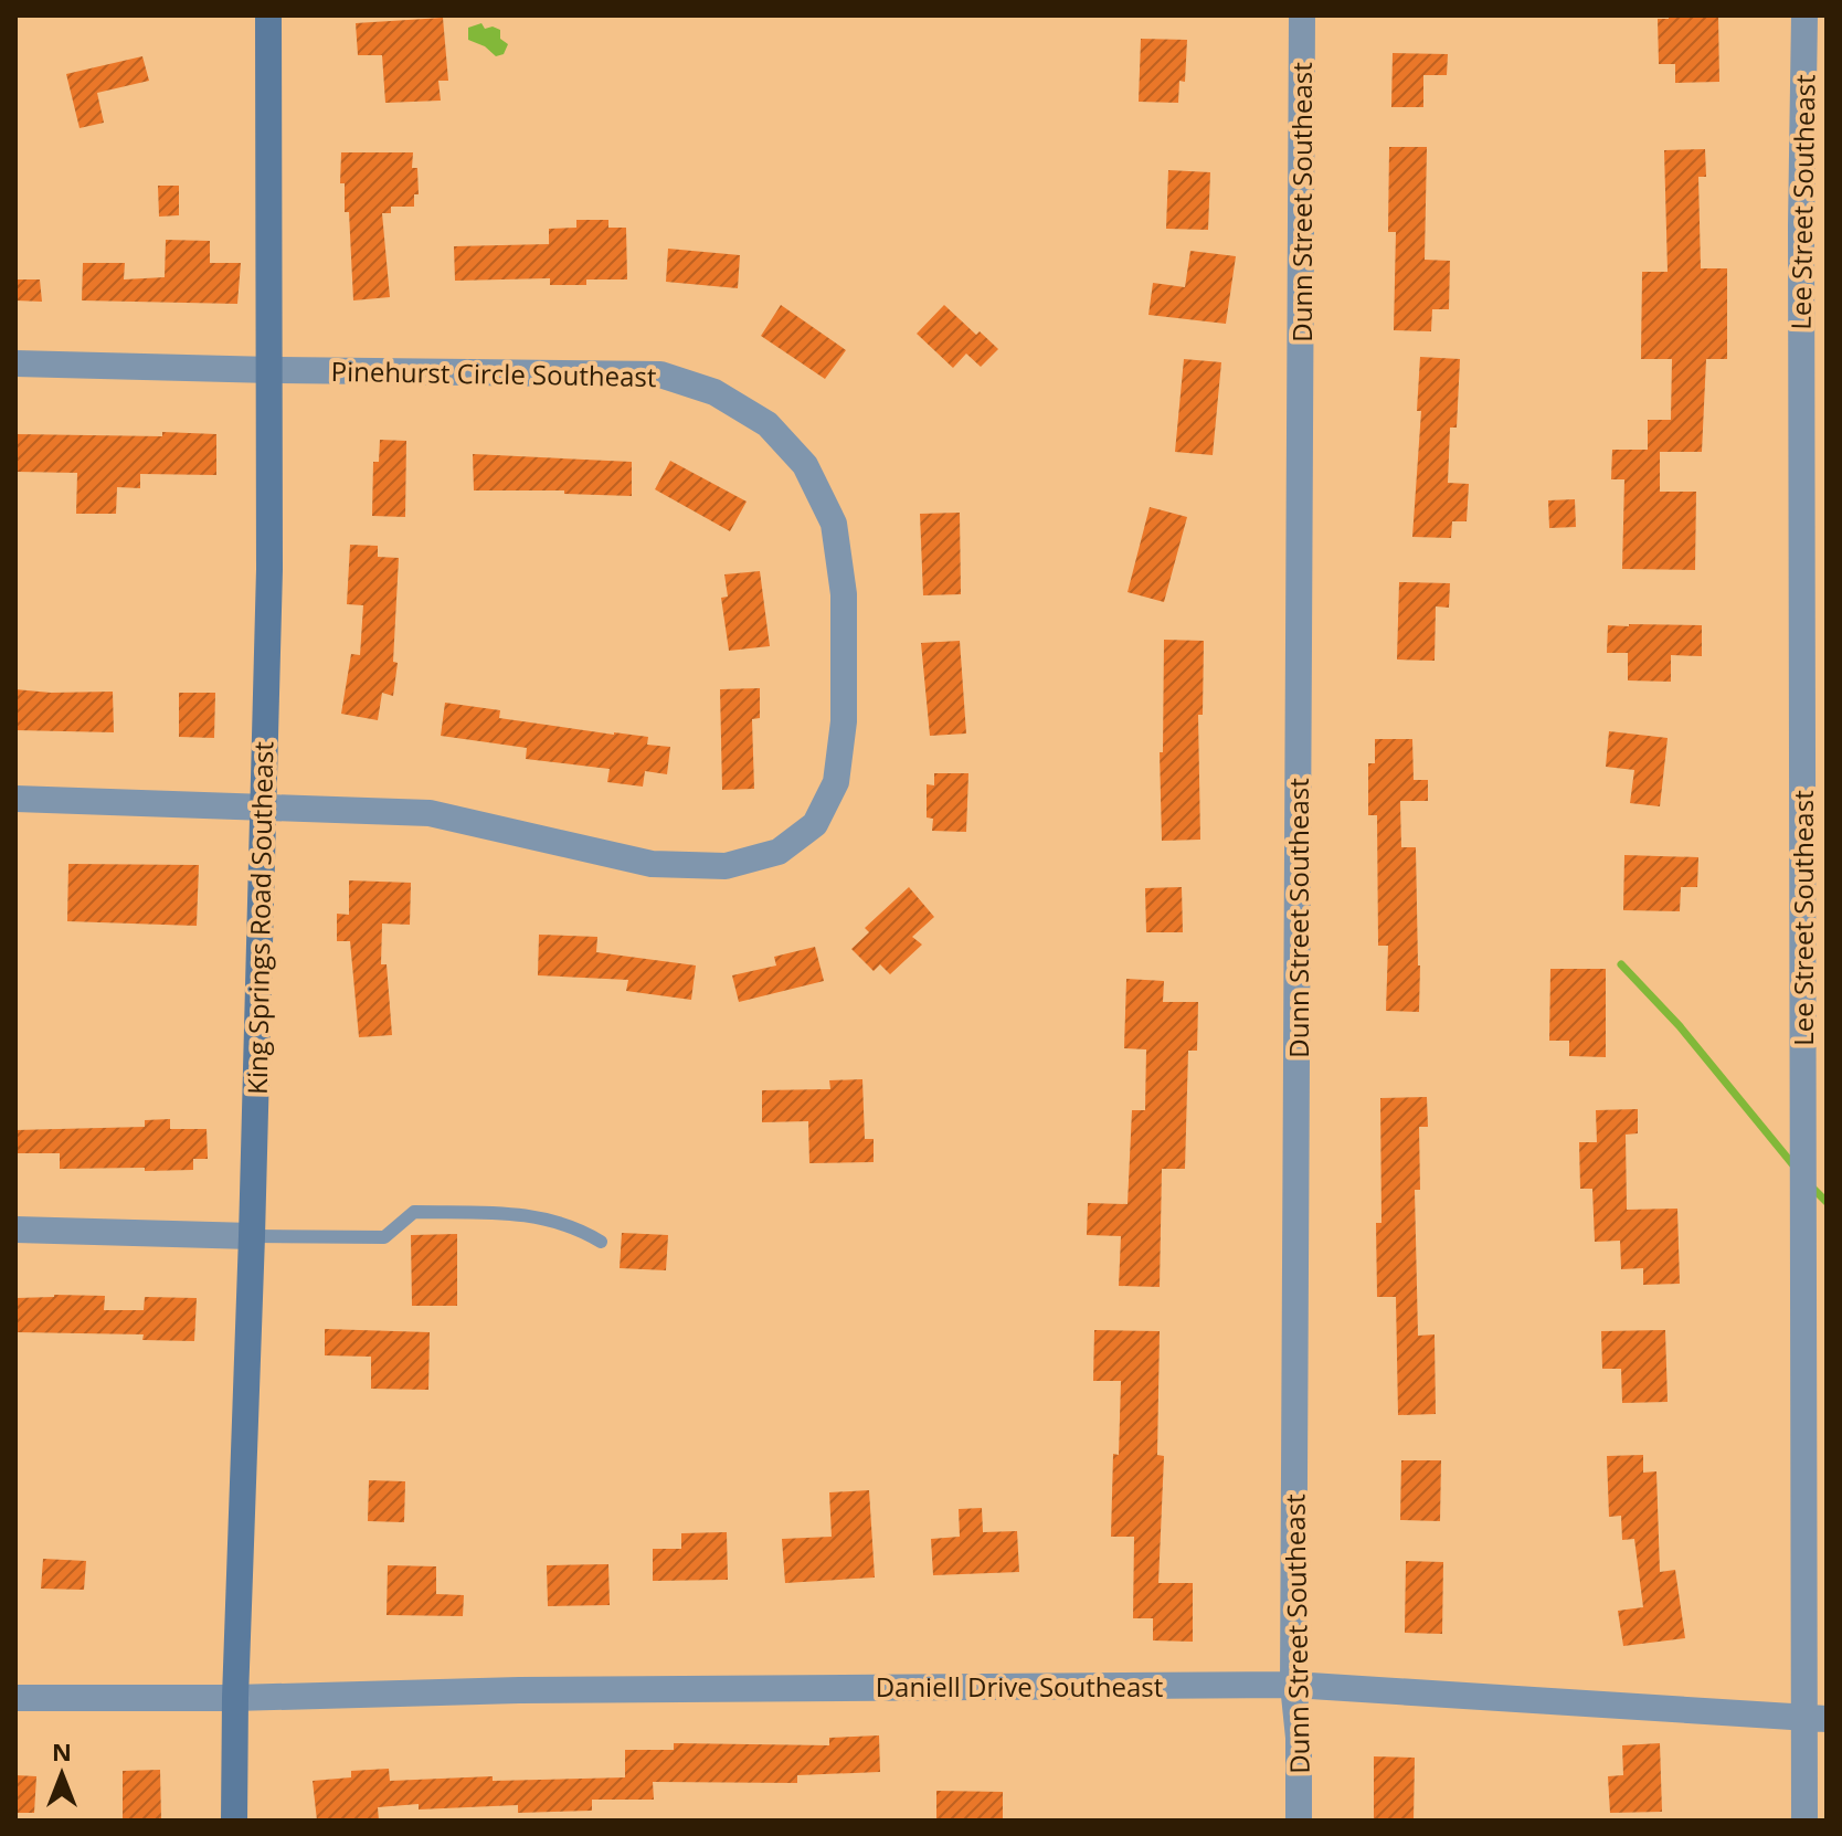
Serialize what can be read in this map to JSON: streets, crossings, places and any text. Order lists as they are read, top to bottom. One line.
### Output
{"streets":{"street":["Dunn Street Southeast","Lee Street Southeast","Pinehurst Circle Southeast","King Springs Road Southeast","Daniell Drive Southeast"]},"crossings":[["Dunn Street Southeast","Daniell Drive Southeast"],["Lee Street Southeast","Daniell Drive Southeast"],["Pinehurst Circle Southeast","King Springs Road Southeast"],["King Springs Road Southeast","Daniell Drive Southeast"]],"north":"top"}
